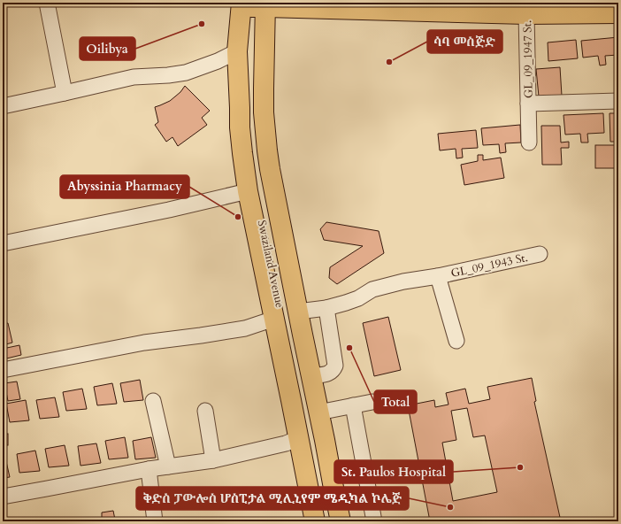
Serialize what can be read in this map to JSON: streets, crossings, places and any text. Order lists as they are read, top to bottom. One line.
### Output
{"streets":{"main road":["Swaziland Avenue"],"street":["GL_09_1947 St.","GL_09_1943 St."]},"places":["Oilibya","ሳባ መስጅድ","Abyssinia Pharmacy","Total","St. Paulos Hospital","ቅድስ ፓውሎስ ሆስፒታል ሚሊኒየም ሜዲካል ኮሌጅ"]}
